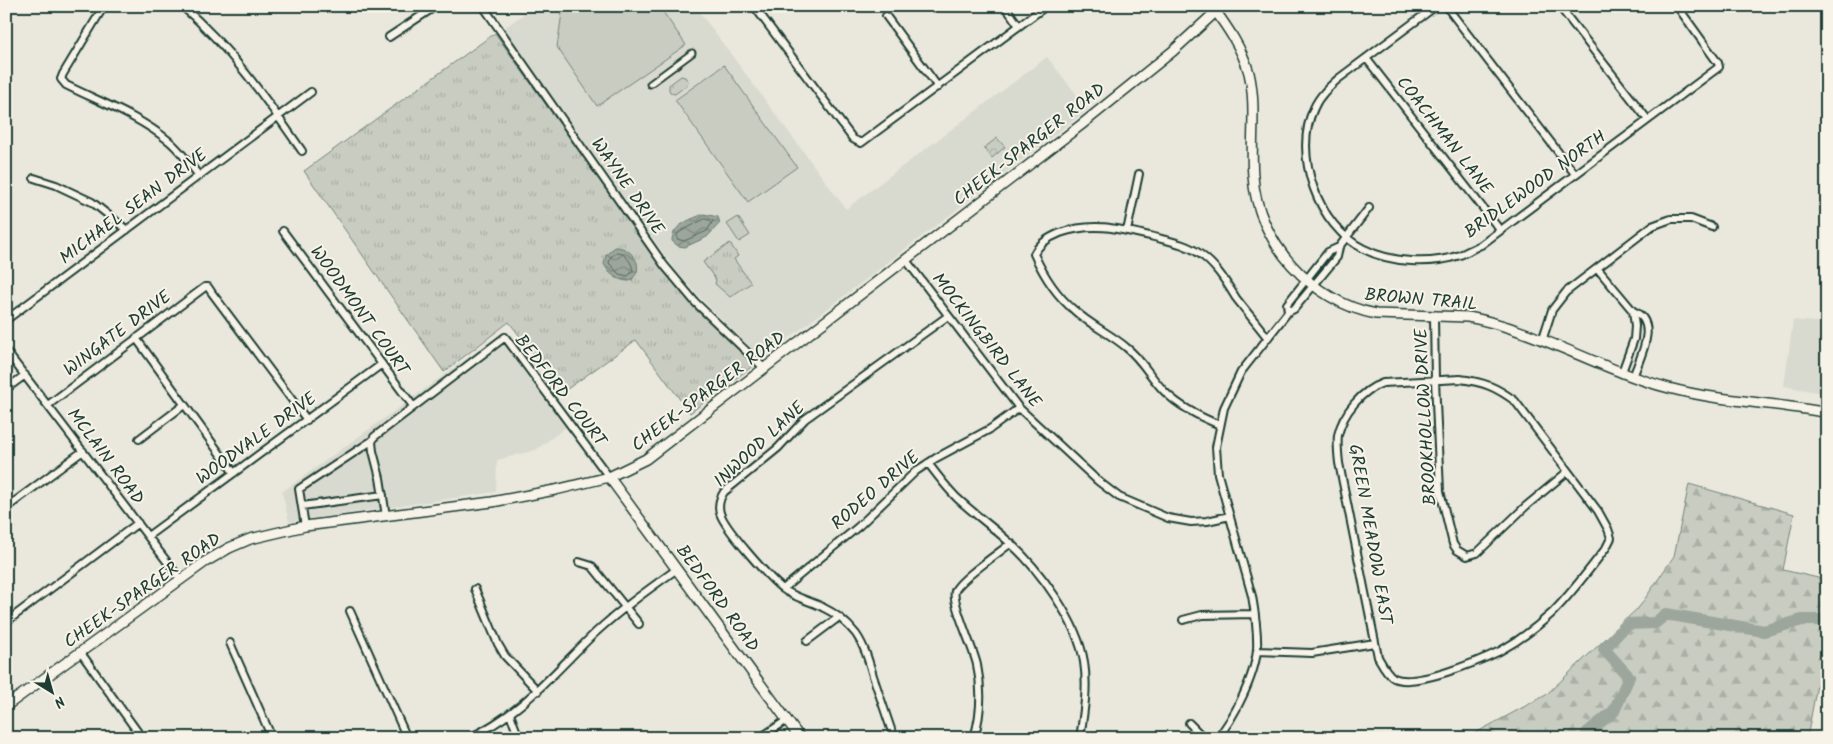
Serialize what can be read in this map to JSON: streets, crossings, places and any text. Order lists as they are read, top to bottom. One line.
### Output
{"streets":{"main road":["CHEEK-SPARGER ROAD","BROWN TRAIL","BEDFORD ROAD"],"street":["COACHMAN LANE","BRIDLEWOOD NORTH","WAYNE DRIVE","MICHAEL SEAN DRIVE","WOODMONT COURT","WINGATE DRIVE","MOCKINGBIRD LANE","BEDFORD COURT","BROOKHOLLOW DRIVE","WOODVALE DRIVE","INWOOD LANE","MCLAIN ROAD","RODEO DRIVE","GREEN MEADOW EAST"]},"crossings":[["COACHMAN LANE","BRIDLEWOOD NORTH"],["CHEEK-SPARGER ROAD","WAYNE DRIVE"],["CHEEK-SPARGER ROAD","BROWN TRAIL"],["CHEEK-SPARGER ROAD","MOCKINGBIRD LANE"],["CHEEK-SPARGER ROAD","BEDFORD COURT"],["CHEEK-SPARGER ROAD","MCLAIN ROAD"],["CHEEK-SPARGER ROAD","BEDFORD ROAD"],["BROWN TRAIL","BROOKHOLLOW DRIVE"],["WOODMONT COURT","BEDFORD COURT"],["WOODMONT COURT","WOODVALE DRIVE"],["WINGATE DRIVE","WOODVALE DRIVE"],["WINGATE DRIVE","MCLAIN ROAD"],["MOCKINGBIRD LANE","INWOOD LANE"],["MOCKINGBIRD LANE","RODEO DRIVE"],["BEDFORD COURT","BEDFORD ROAD"],["BROOKHOLLOW DRIVE","GREEN MEADOW EAST"],["WOODVALE DRIVE","MCLAIN ROAD"],["INWOOD LANE","RODEO DRIVE"]],"north":"bottom right"}
